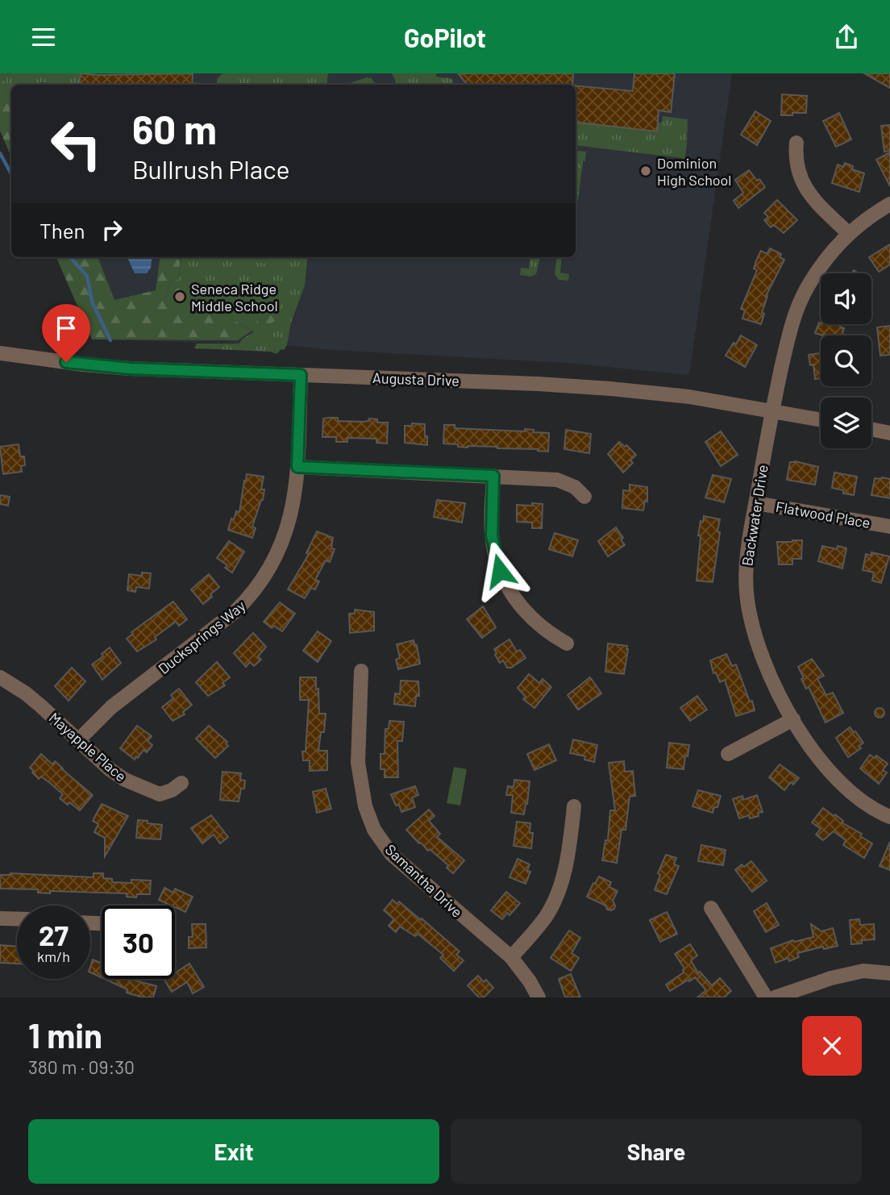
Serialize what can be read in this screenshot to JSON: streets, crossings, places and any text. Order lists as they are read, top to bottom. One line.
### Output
{"streets":{"street":["Augusta Drive","Flatwood Place","Backwater Drive","Ducksprings Way","Mayapple Place","Samantha Drive"]},"crossings":[["Augusta Drive","Backwater Drive"],["Augusta Drive","Ducksprings Way"],["Flatwood Place","Backwater Drive"],["Ducksprings Way","Mayapple Place"]],"places":["Dominion High School","Seneca Ridge Middle School"],"page":{"header":"GoPilot","turn":["60 m","Bullrush Place"],"then":"Then","speed":"27 km/h","limit":"30","heading":["1 min","380 m · 09:30"],"buttons":["Exit","Share"]}}
